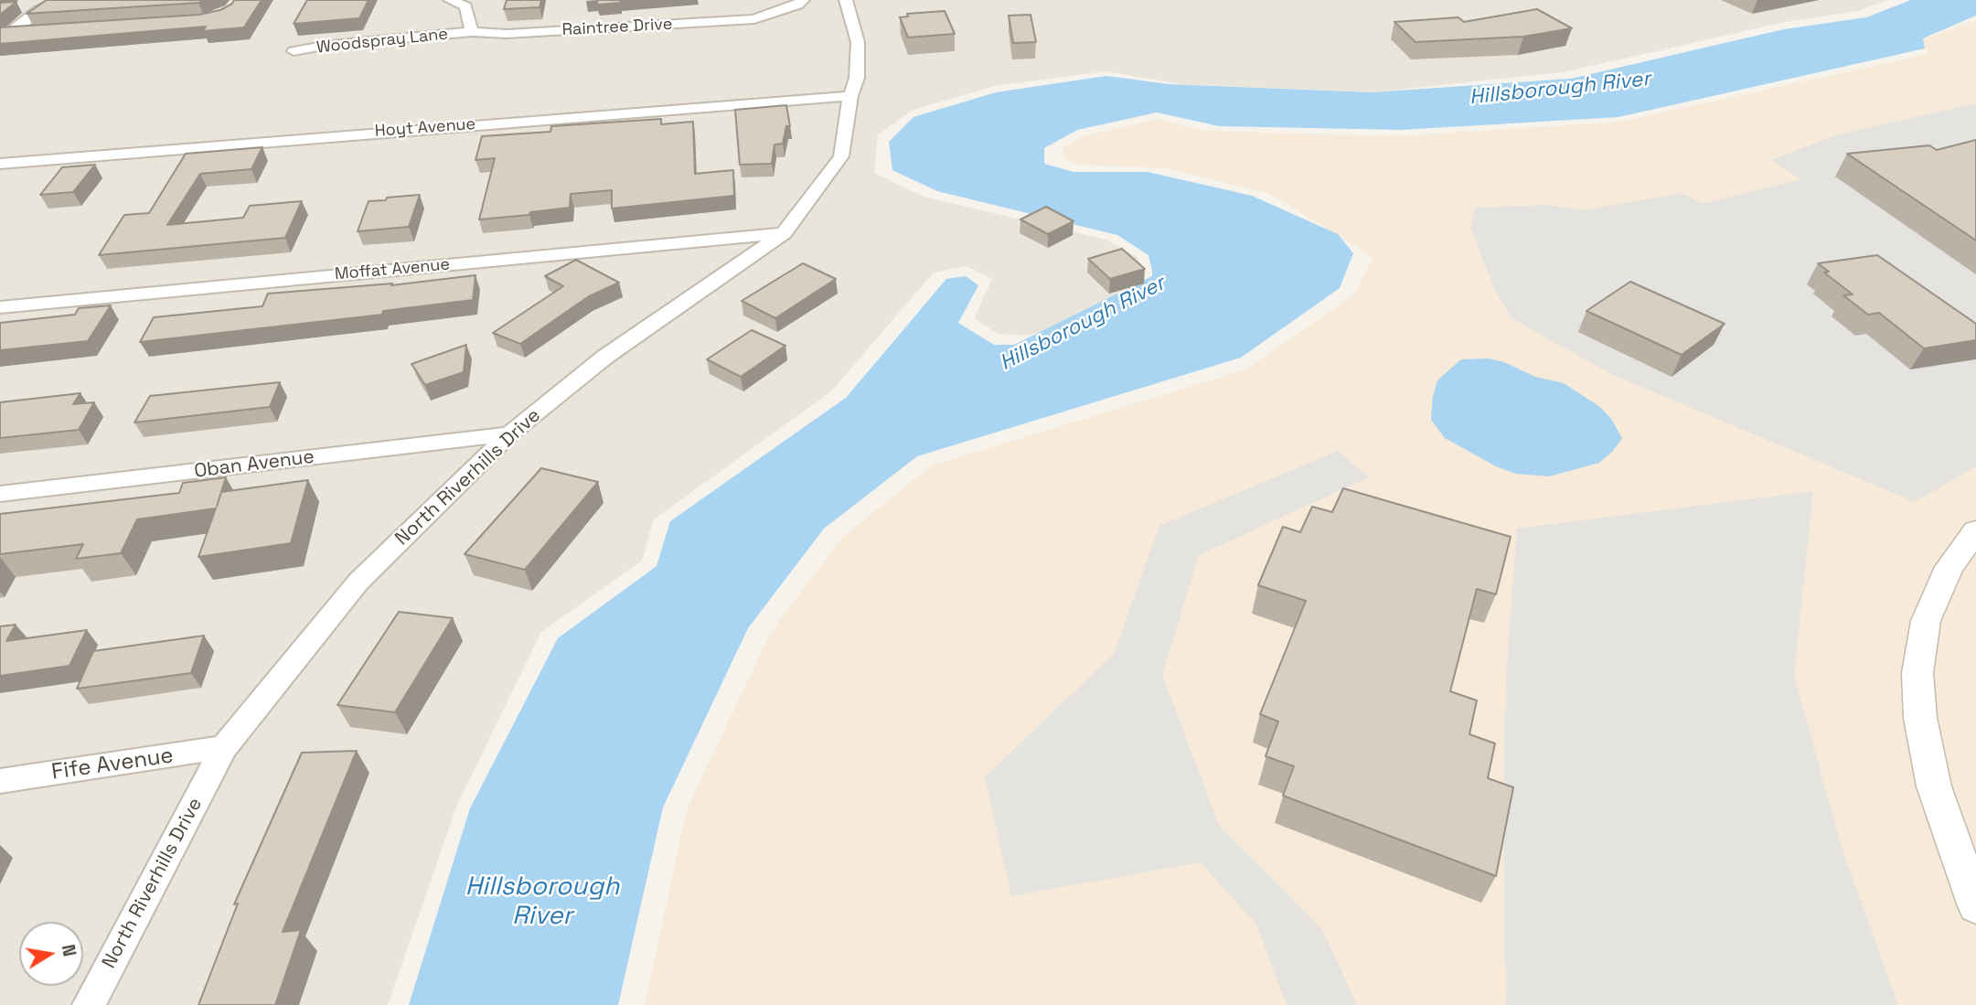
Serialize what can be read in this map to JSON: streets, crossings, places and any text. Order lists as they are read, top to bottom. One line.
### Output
{"streets":{"street":["Raintree Drive","Woodspray Lane","Hoyt Avenue","Moffat Avenue","Oban Avenue","North Riverhills Drive","Fife Avenue"]},"crossings":[["Raintree Drive","Woodspray Lane"],["Hoyt Avenue","North Riverhills Drive"],["Moffat Avenue","North Riverhills Drive"],["Oban Avenue","North Riverhills Drive"],["North Riverhills Drive","Fife Avenue"]],"water":["Hillsborough River"],"north":"right"}
